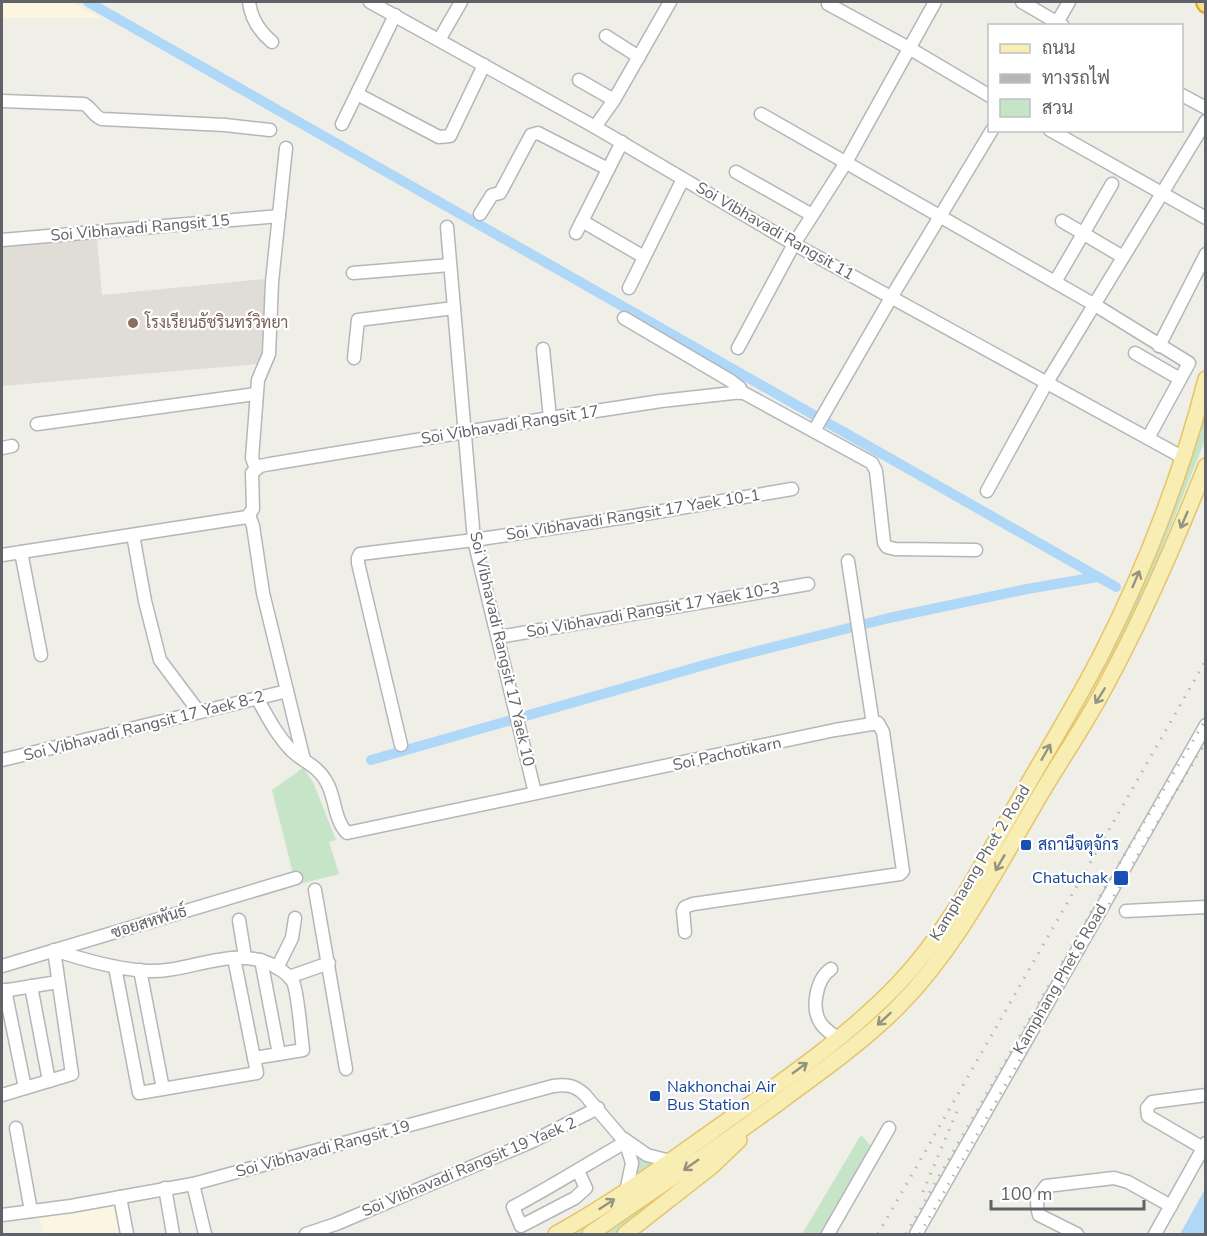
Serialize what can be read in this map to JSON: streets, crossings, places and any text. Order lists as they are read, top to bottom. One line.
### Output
{"streets":{"main road":["Kamphaeng Phet 2 Road"],"street":["Soi Vibhavadi Rangsit 15","Soi Vibhavadi Rangsit 11","Soi Vibhavadi Rangsit 17","Soi Vibhavadi Rangsit 17 Yaek 10-1","Soi Vibhavadi Rangsit 17 Yaek 10-3","Soi Vibhavadi Rangsit 17 Yaek 10","Soi Vibhavadi Rangsit 17 Yaek 8-2","Soi Pachotikarn","ซอยสหพันธ์","Kamphang Phet 6 Road","Soi Vibhavadi Rangsit 19","Soi Vibhavadi Rangsit 19 Yaek 2"]},"crossings":[["Soi Vibhavadi Rangsit 11","Kamphaeng Phet 2 Road"],["Soi Vibhavadi Rangsit 17","Soi Vibhavadi Rangsit 17 Yaek 10"],["Soi Vibhavadi Rangsit 17 Yaek 10-1","Soi Vibhavadi Rangsit 17 Yaek 10"],["Soi Vibhavadi Rangsit 17 Yaek 10-3","Soi Vibhavadi Rangsit 17 Yaek 10"],["Soi Vibhavadi Rangsit 17 Yaek 10","Soi Pachotikarn"],["Soi Vibhavadi Rangsit 17 Yaek 8-2","Soi Pachotikarn"],["Kamphaeng Phet 2 Road","Soi Vibhavadi Rangsit 19"],["Soi Vibhavadi Rangsit 19","Soi Vibhavadi Rangsit 19 Yaek 2"]],"places":{"other":["โรงเรียนธัชรินทร์วิทยา"],"transit":["สถานีจตุจักร","Chatuchak","Nakhonchai Air Bus Station"]},"legend":["ถนน","ทางรถไฟ","สวน"],"scale_bar":"100 m"}
